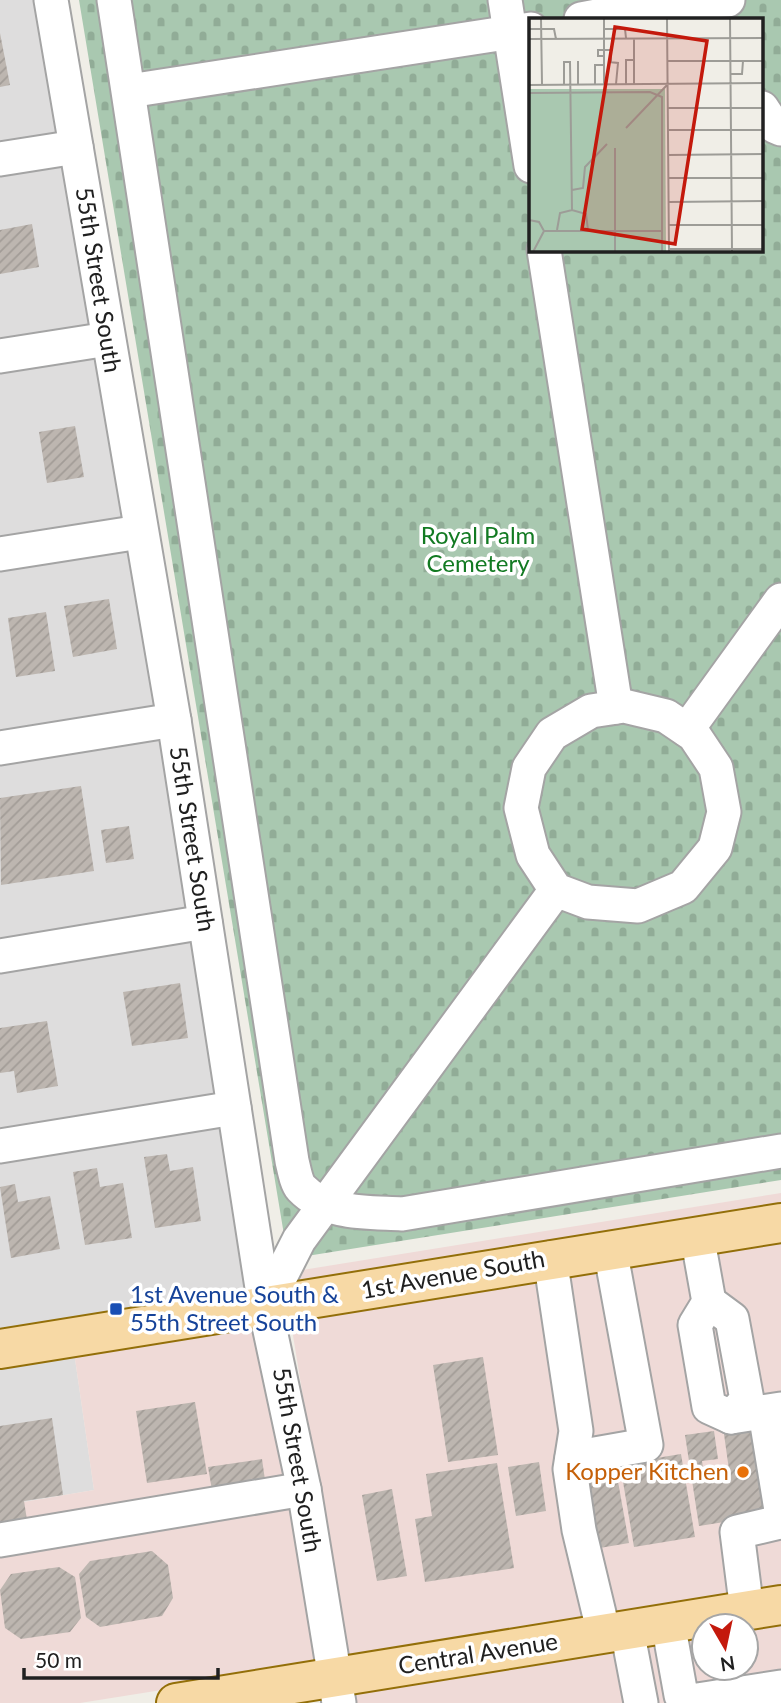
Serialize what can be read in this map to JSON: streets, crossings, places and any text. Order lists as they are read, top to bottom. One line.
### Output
{"streets":{"main road":["1st Avenue South","Central Avenue"],"street":["55th Street South"]},"crossings":[["55th Street South","1st Avenue South"],["55th Street South","Central Avenue"]],"parks":["Royal Palm Cemetery"],"places":{"transit":["1st Avenue South & 55th Street South"],"other":["Kopper Kitchen"]},"scale_bar":"50 m","north":"bottom"}
